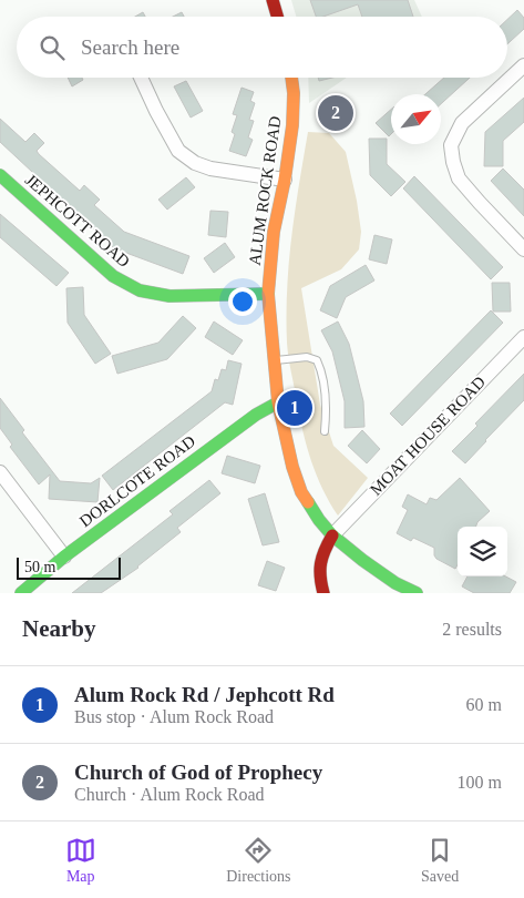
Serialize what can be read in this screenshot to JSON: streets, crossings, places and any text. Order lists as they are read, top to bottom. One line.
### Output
{"streets":{"street":["ALUM ROCK ROAD","JEPHCOTT ROAD","MOAT HOUSE ROAD","DORLCOTE ROAD"]},"crossings":[["ALUM ROCK ROAD","JEPHCOTT ROAD"],["ALUM ROCK ROAD","MOAT HOUSE ROAD"],["ALUM ROCK ROAD","DORLCOTE ROAD"]],"scale_bar":"50 m","north":"top right","page":{"search":"Search here","pins":["2","1"],"scale":"50 m","heading":["Nearby","2 results"],"list":[{"mark":"1","name":"Alum Rock Rd / Jephcott Rd","note":"Bus stop · Alum Rock Road","value":"60 m"},{"mark":"2","name":"Church of God of Prophecy","note":"Church · Alum Rock Road","value":"100 m"}],"nav":["Map","Directions","Saved"]}}
